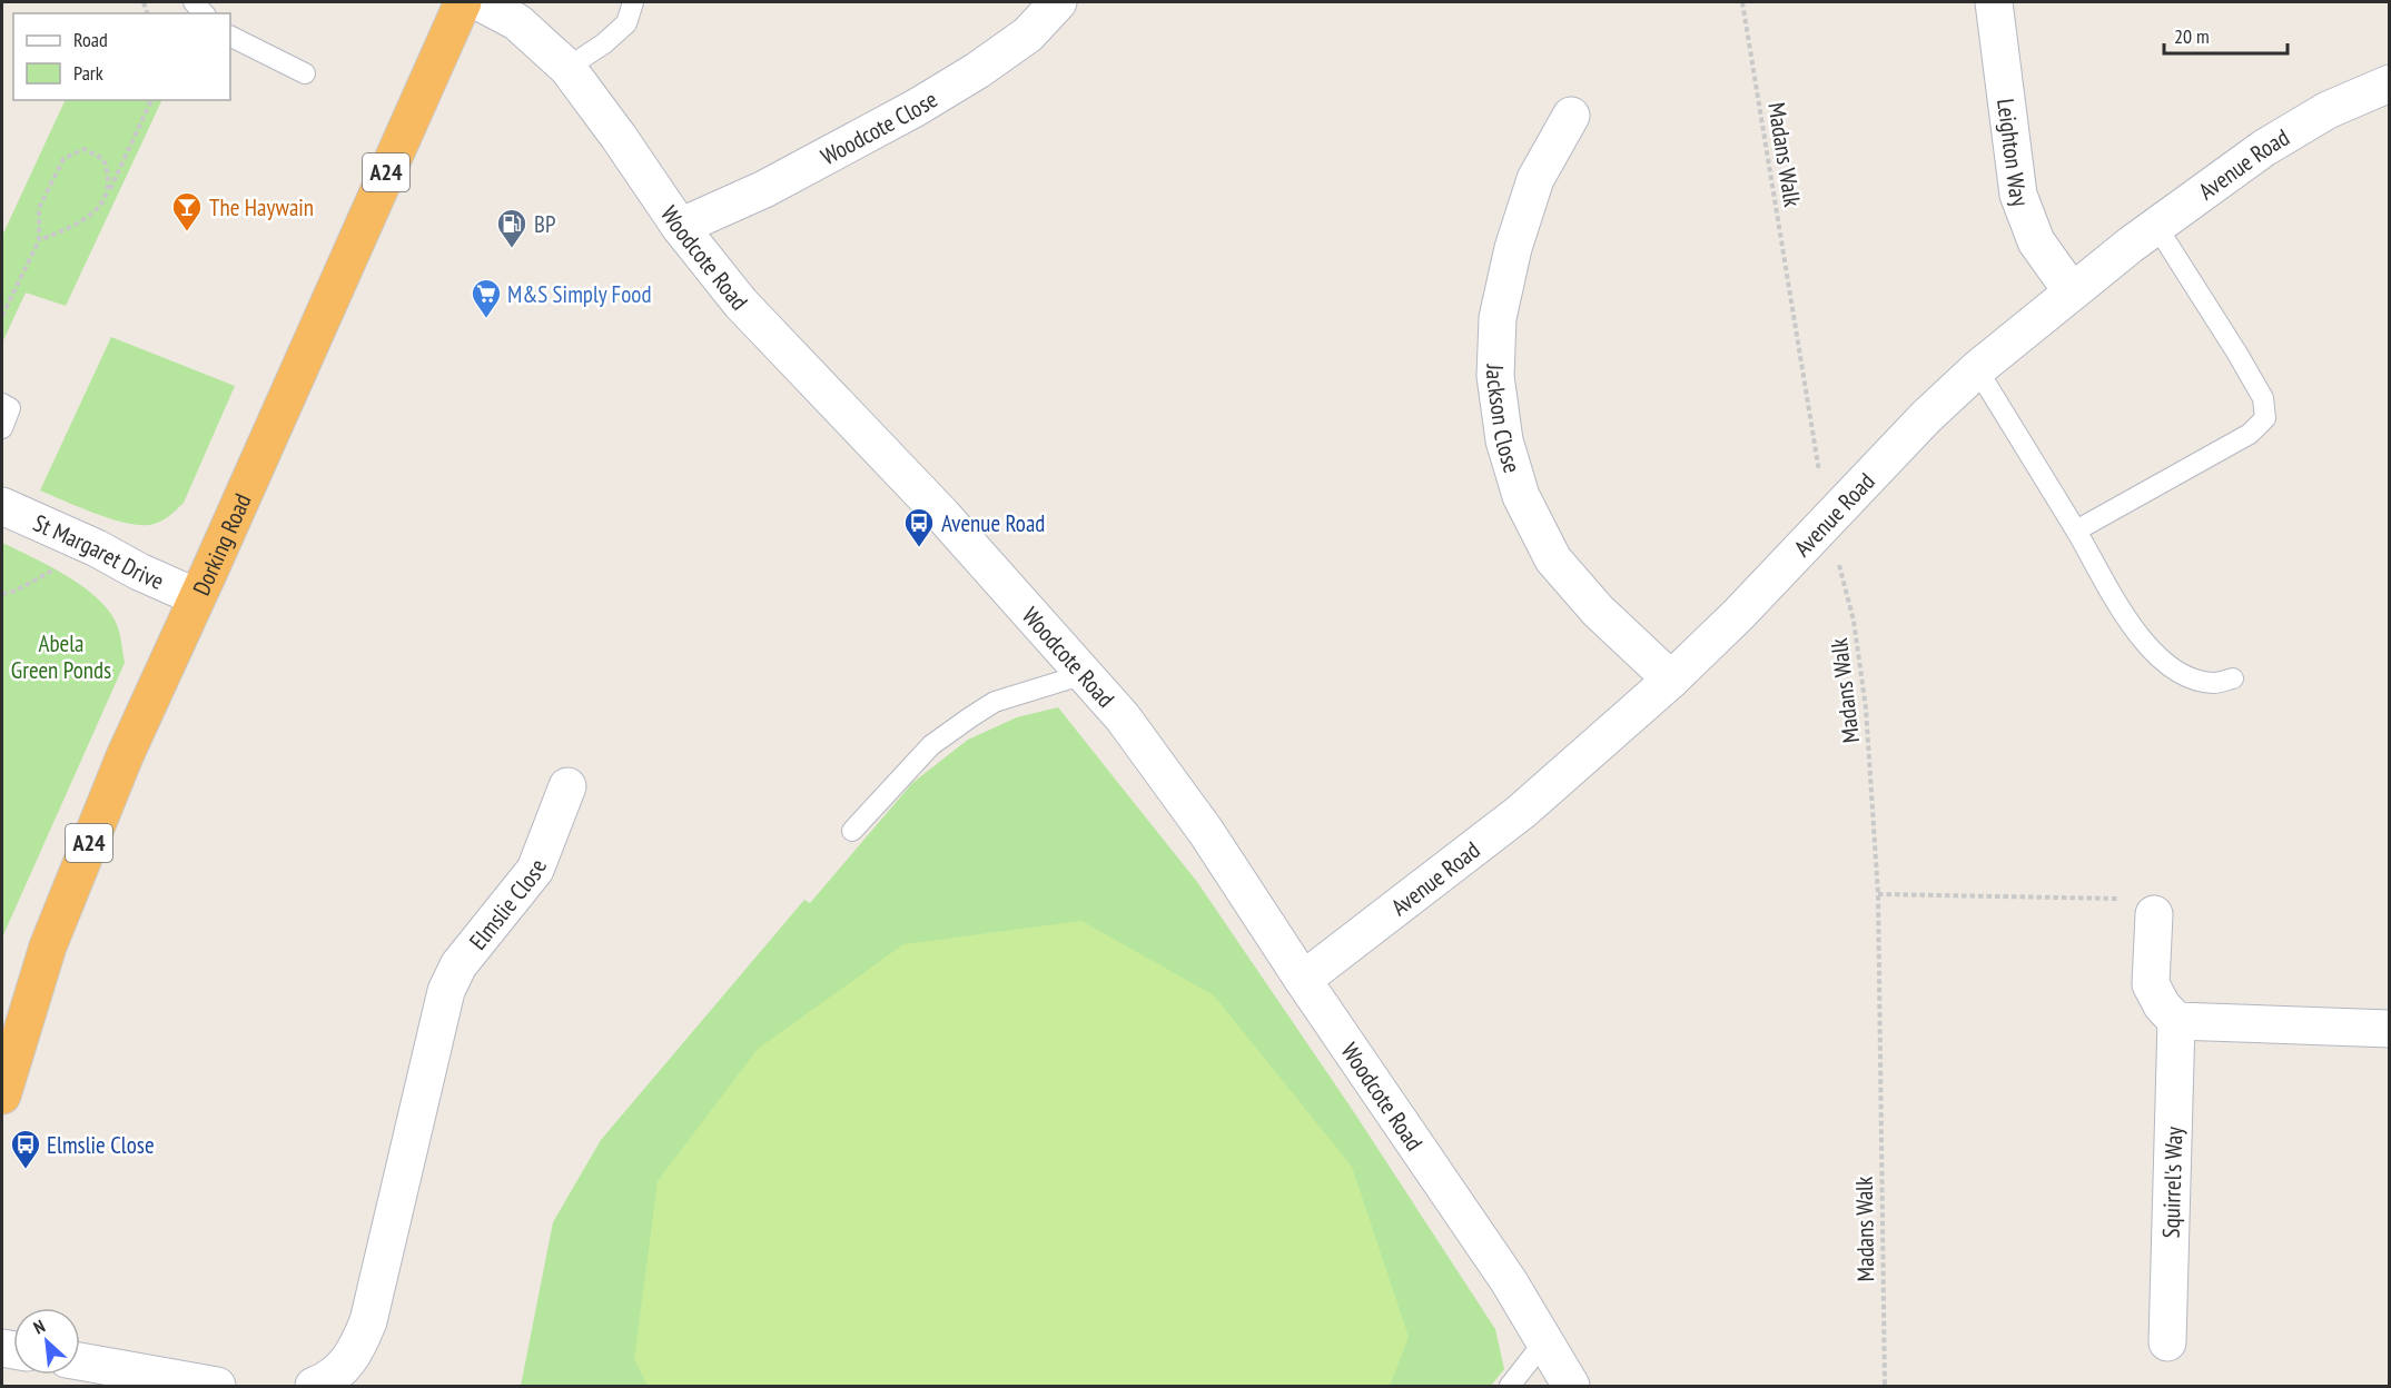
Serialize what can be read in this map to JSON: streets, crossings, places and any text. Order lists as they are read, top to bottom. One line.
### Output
{"streets":{"highway":["A24","Dorking Road"],"street":["Woodcote Close","Leighton Way","Avenue Road","Woodcote Road","Jackson Close","St Margaret Drive","Elmslie Close","Squirrel's Way"],"path":["Madans Walk"]},"crossings":[["Woodcote Close","Woodcote Road"],["Leighton Way","Avenue Road"],["Madans Walk","Avenue Road"],["Avenue Road","Woodcote Road"],["Avenue Road","Jackson Close"],["Dorking Road","St Margaret Drive"]],"parks":["Abela Green Ponds"],"places":{"bar":["The Haywain"],"fuel station":["BP"],"supermarket":["M&S Simply Food"],"bus stop":["Avenue Road","Elmslie Close"]},"legend":["Road","Park"],"scale_bar":"20 m","north":"top left"}
